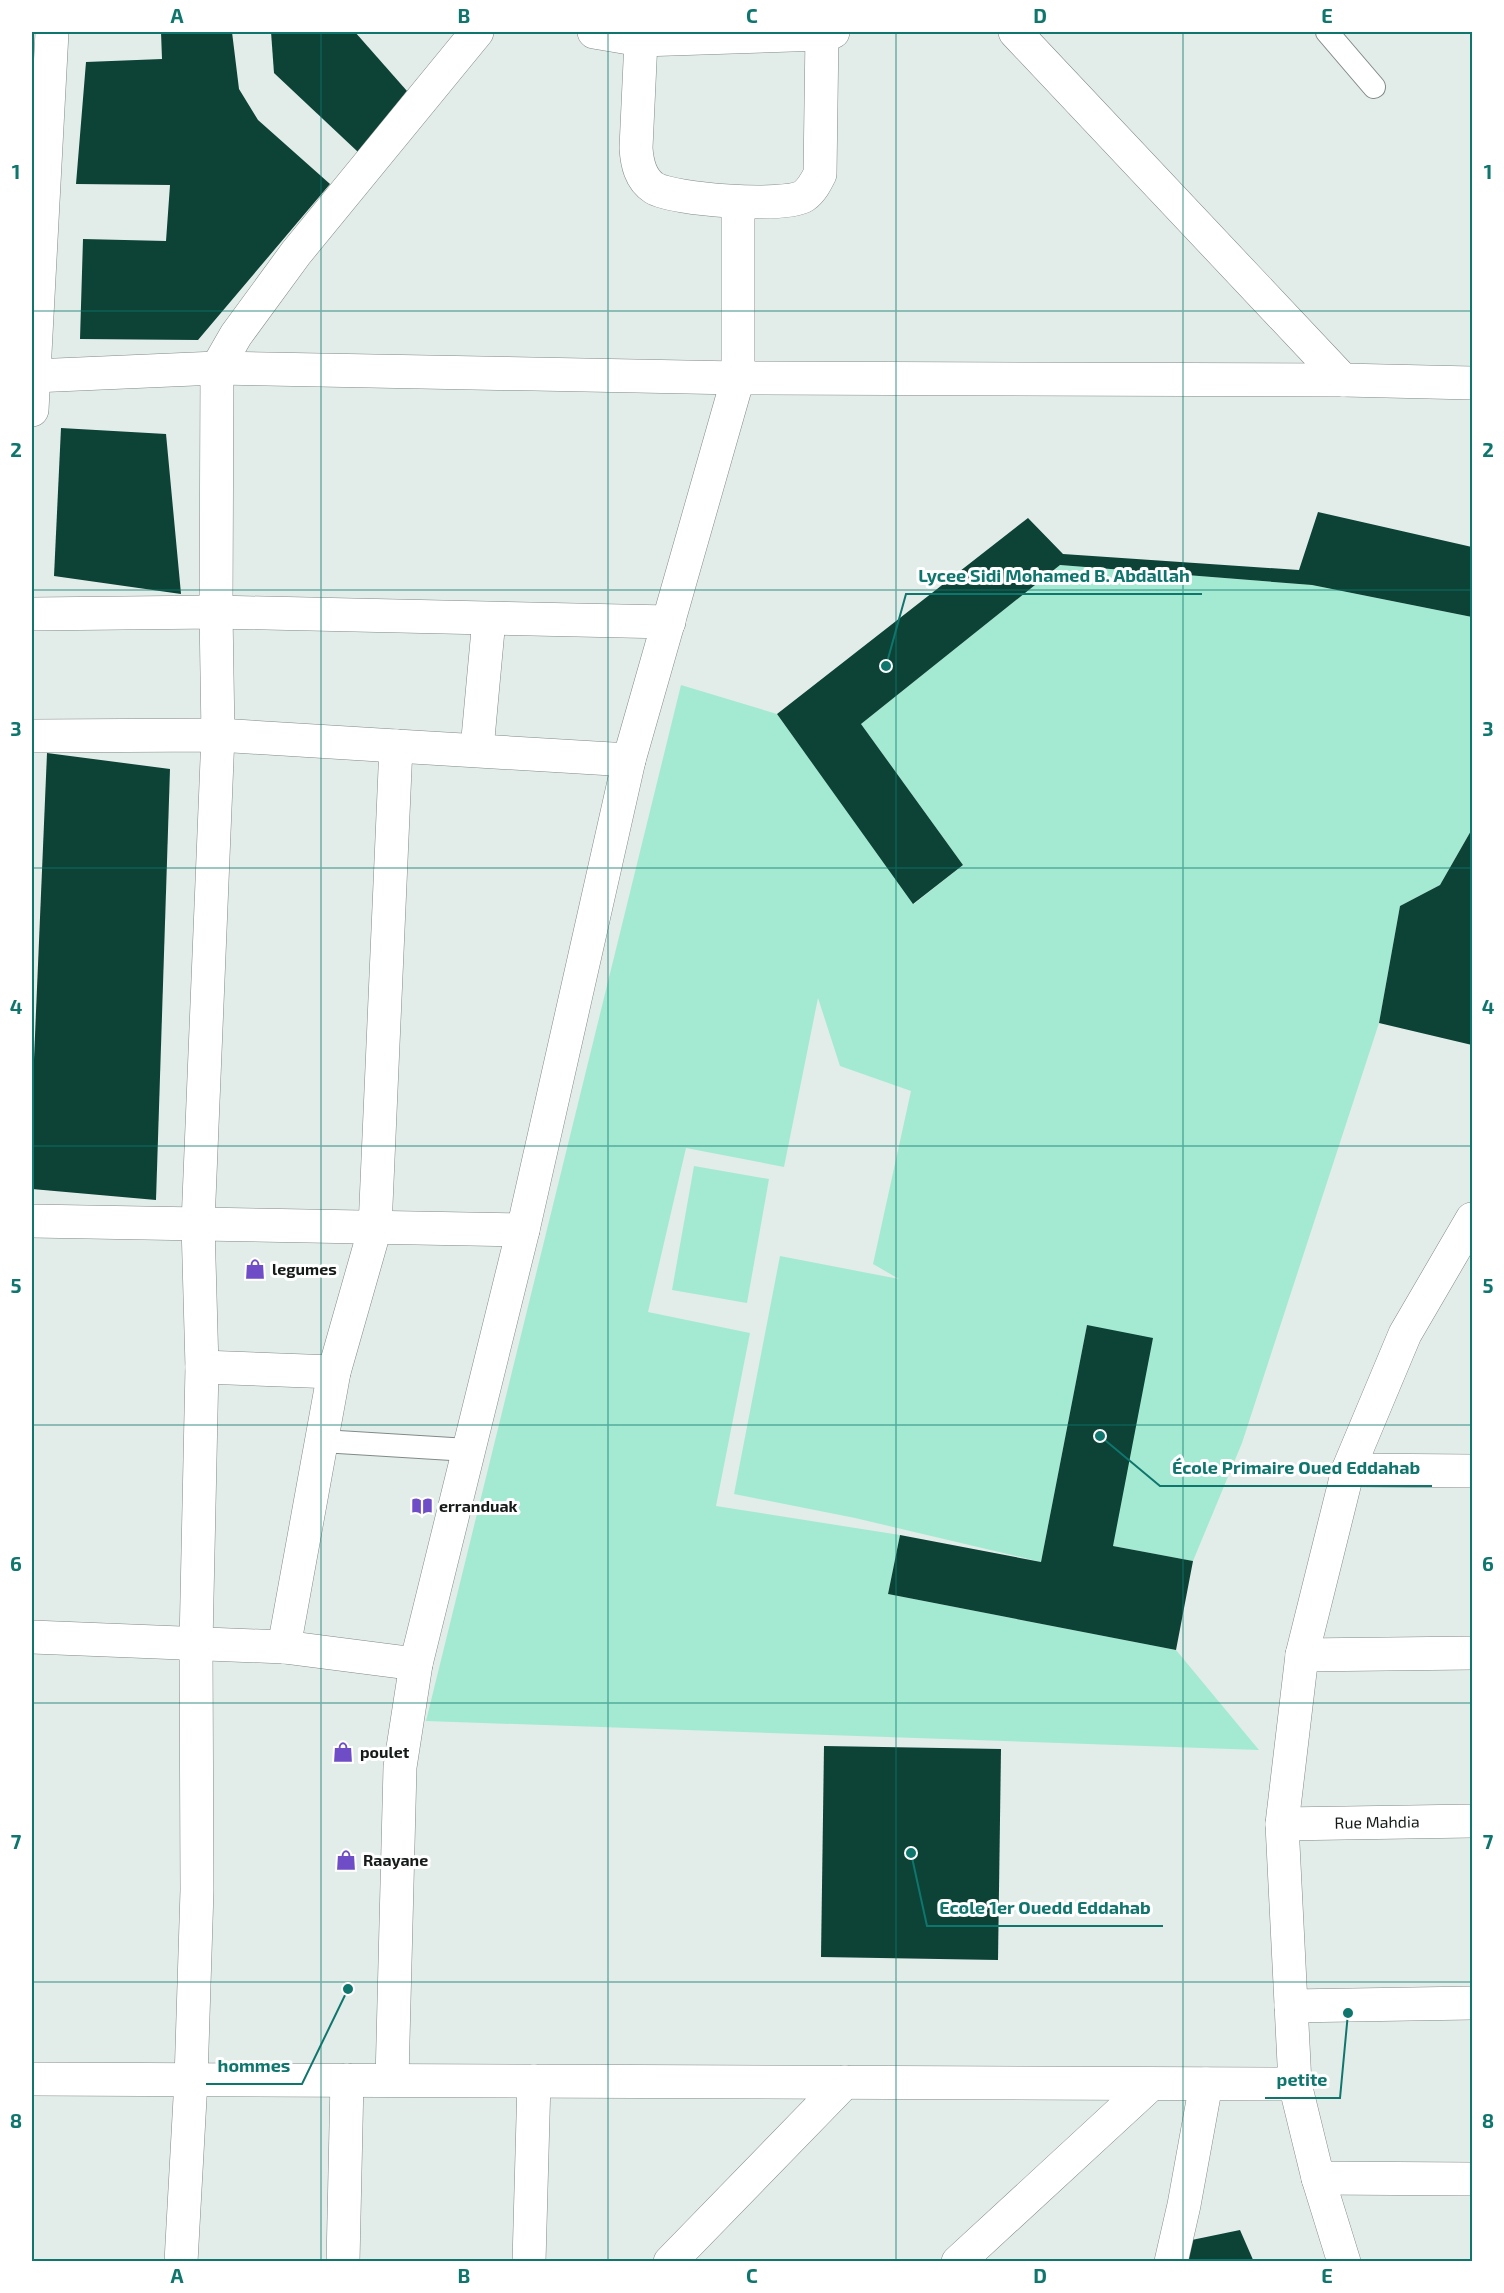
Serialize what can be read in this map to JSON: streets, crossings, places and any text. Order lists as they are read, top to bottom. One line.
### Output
{"streets":{"street":["Rue Mahdia"]},"places":{"other":["Lycee Sidi Mohamed B. Abdallah","École Primaire Oued Eddahab","Ecole 1er Ouedd Eddahab","hommes","petite"],"shop":["legumes","poulet","Raayane"],"library":["erranduak"]},"grid":{"columns":["A","B","C","D","E"],"rows":["1","2","3","4","5","6","7","8"]}}
